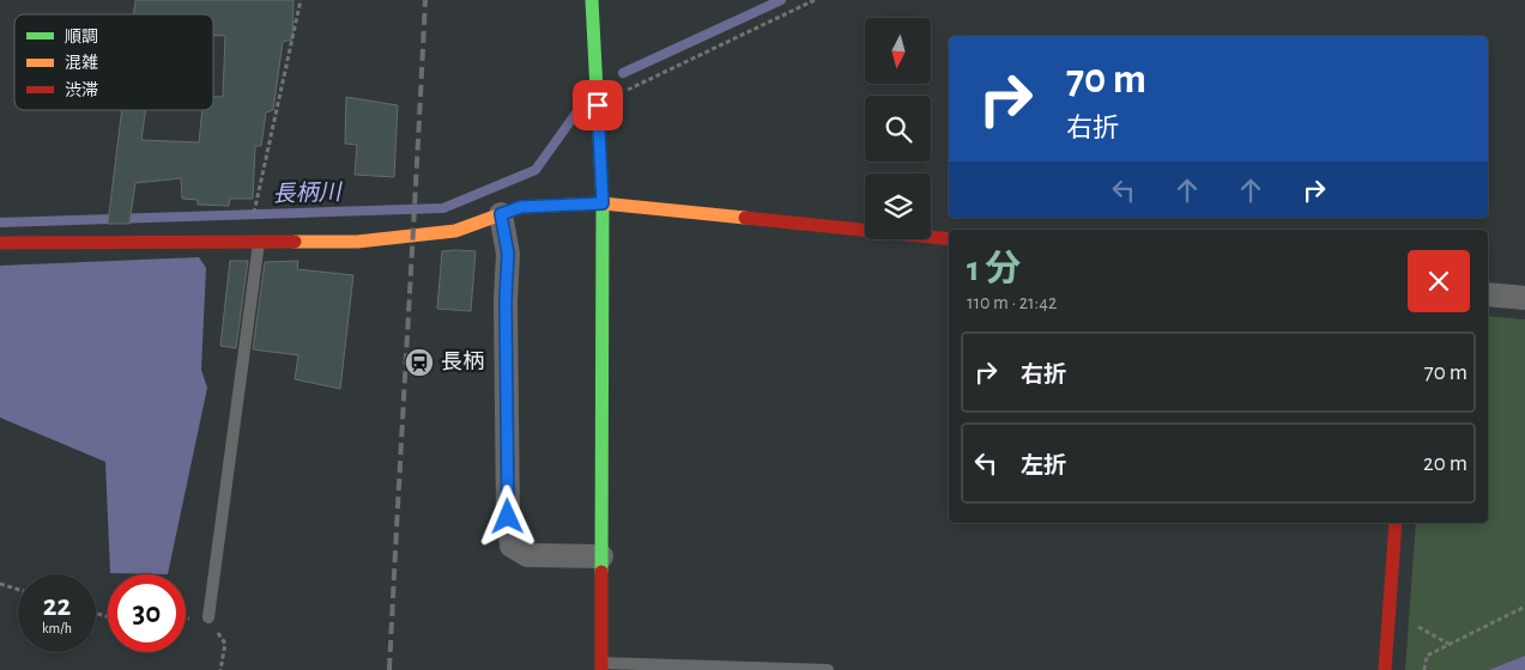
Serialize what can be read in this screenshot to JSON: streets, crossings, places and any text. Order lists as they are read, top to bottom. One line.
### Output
{"water":["長柄川"],"places":{"station":["長柄"]},"legend":["順調","混雑","渋滞"],"north":"bottom","page":{"turn":["70 m","右折"],"heading":["1 分","110 m · 21:42"],"list":[{"name":"右折","value":"70 m"},{"name":"左折","value":"20 m"}],"speed":"22 km/h","limit":"30"}}
